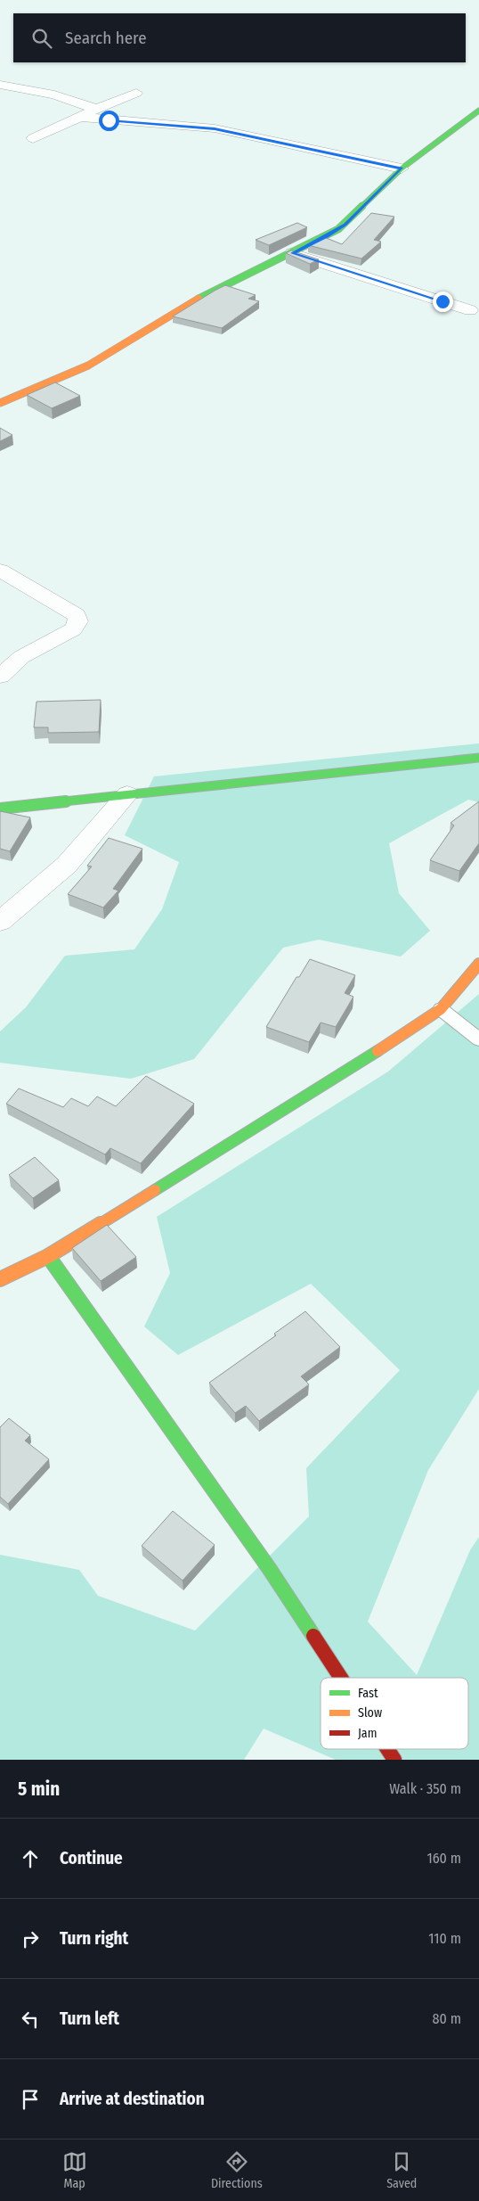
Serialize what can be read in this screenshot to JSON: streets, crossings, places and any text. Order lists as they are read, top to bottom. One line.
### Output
{"legend":["Fast","Slow","Jam"],"page":{"search":"Search here","heading":["5 min","Walk · 350 m"],"list":[["Continue","160 m"],["Turn right","110 m"],["Turn left","80 m"],"Arrive at destination"],"nav":["Map","Directions","Saved"]}}
